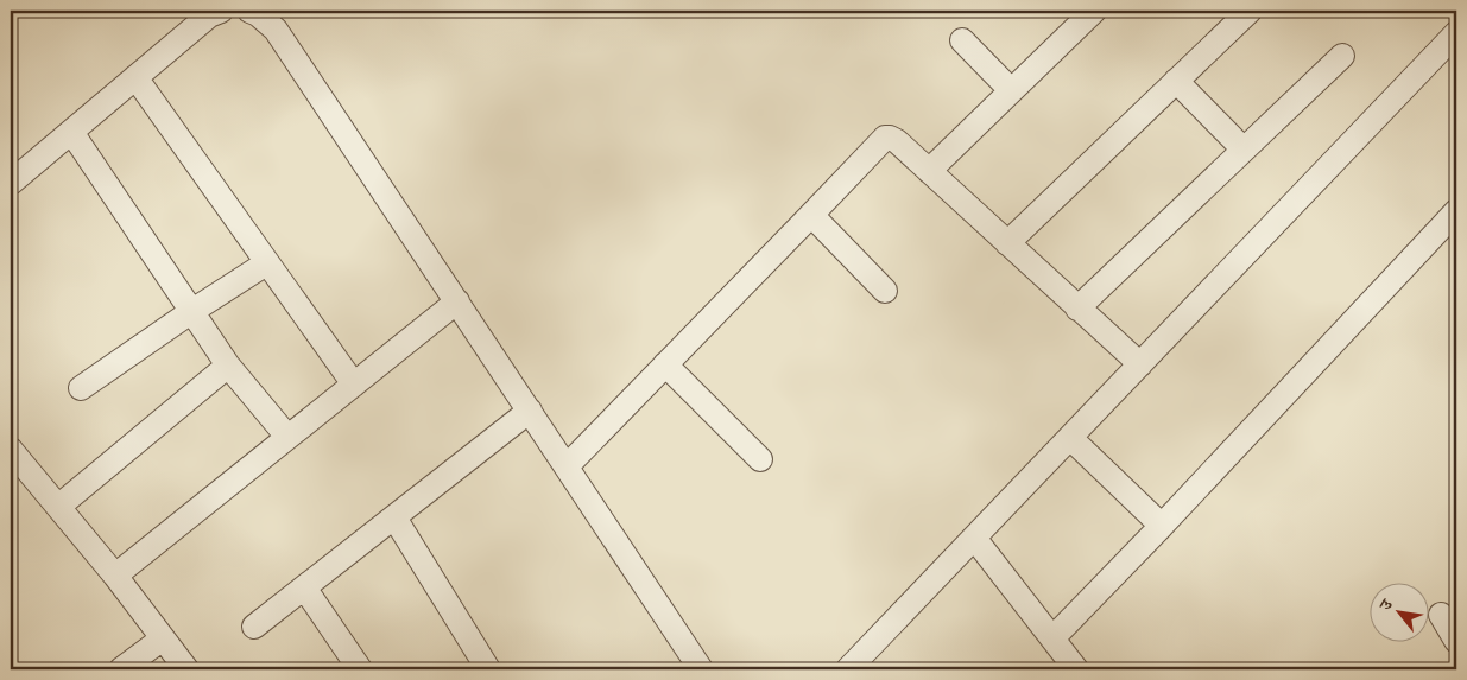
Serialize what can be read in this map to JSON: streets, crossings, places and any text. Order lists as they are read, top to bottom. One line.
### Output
{"north":"top left"}
